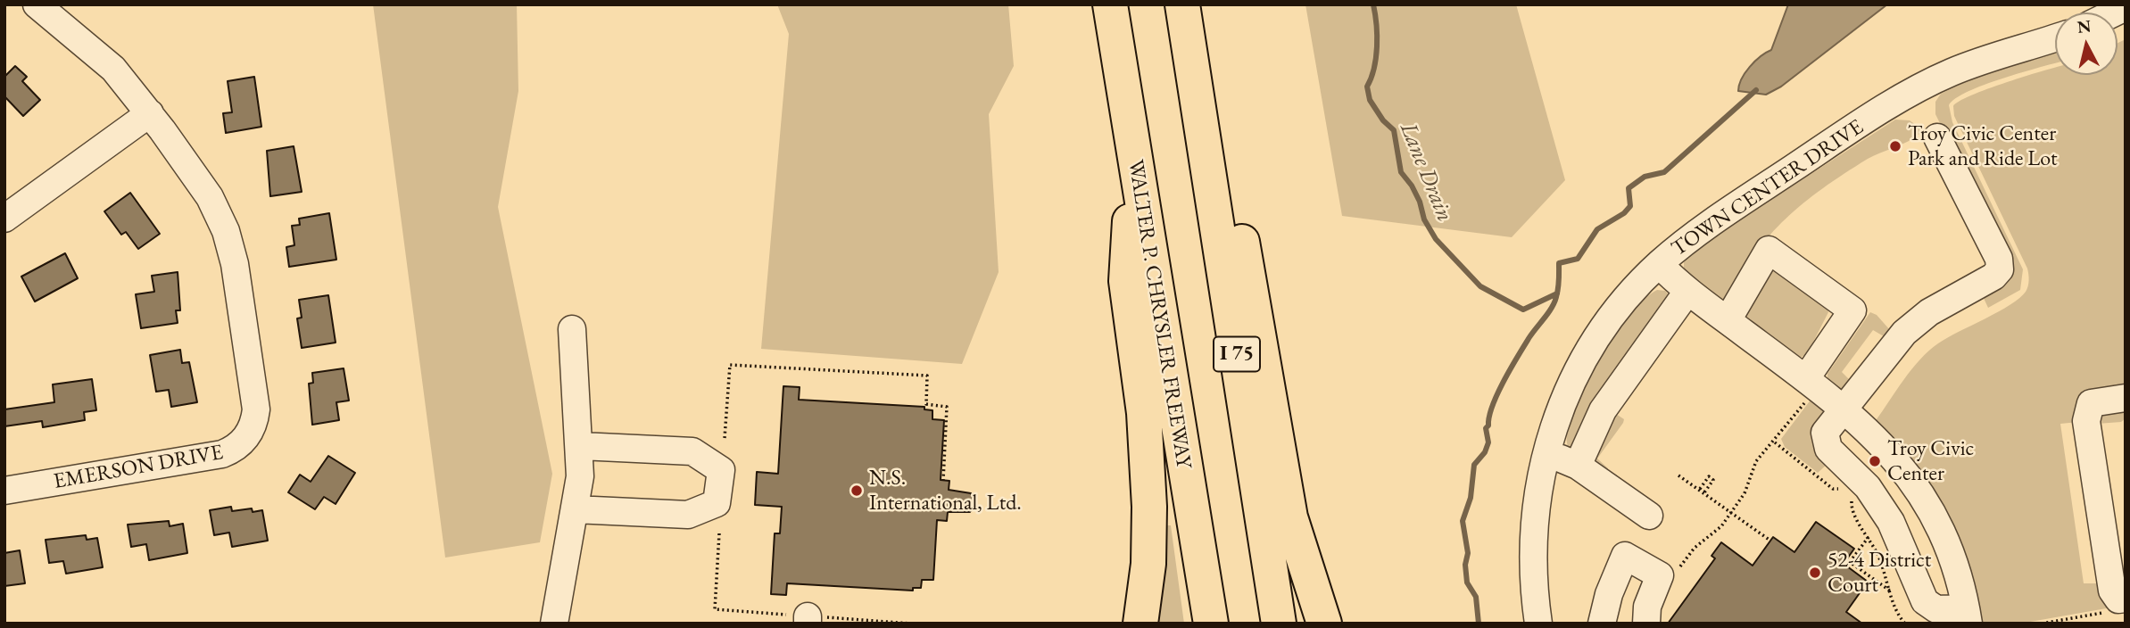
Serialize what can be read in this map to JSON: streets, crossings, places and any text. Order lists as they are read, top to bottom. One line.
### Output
{"streets":{"highway":["WALTER P. CHRYSLER FREEWAY","I 75"],"street":["TOWN CENTER DRIVE","EMERSON DRIVE"]},"water":["Lane Drain"],"places":["Troy Civic Center Park and Ride Lot","Troy Civic Center","N.S. International, Ltd.","52-4 District Court"],"north":"top"}
